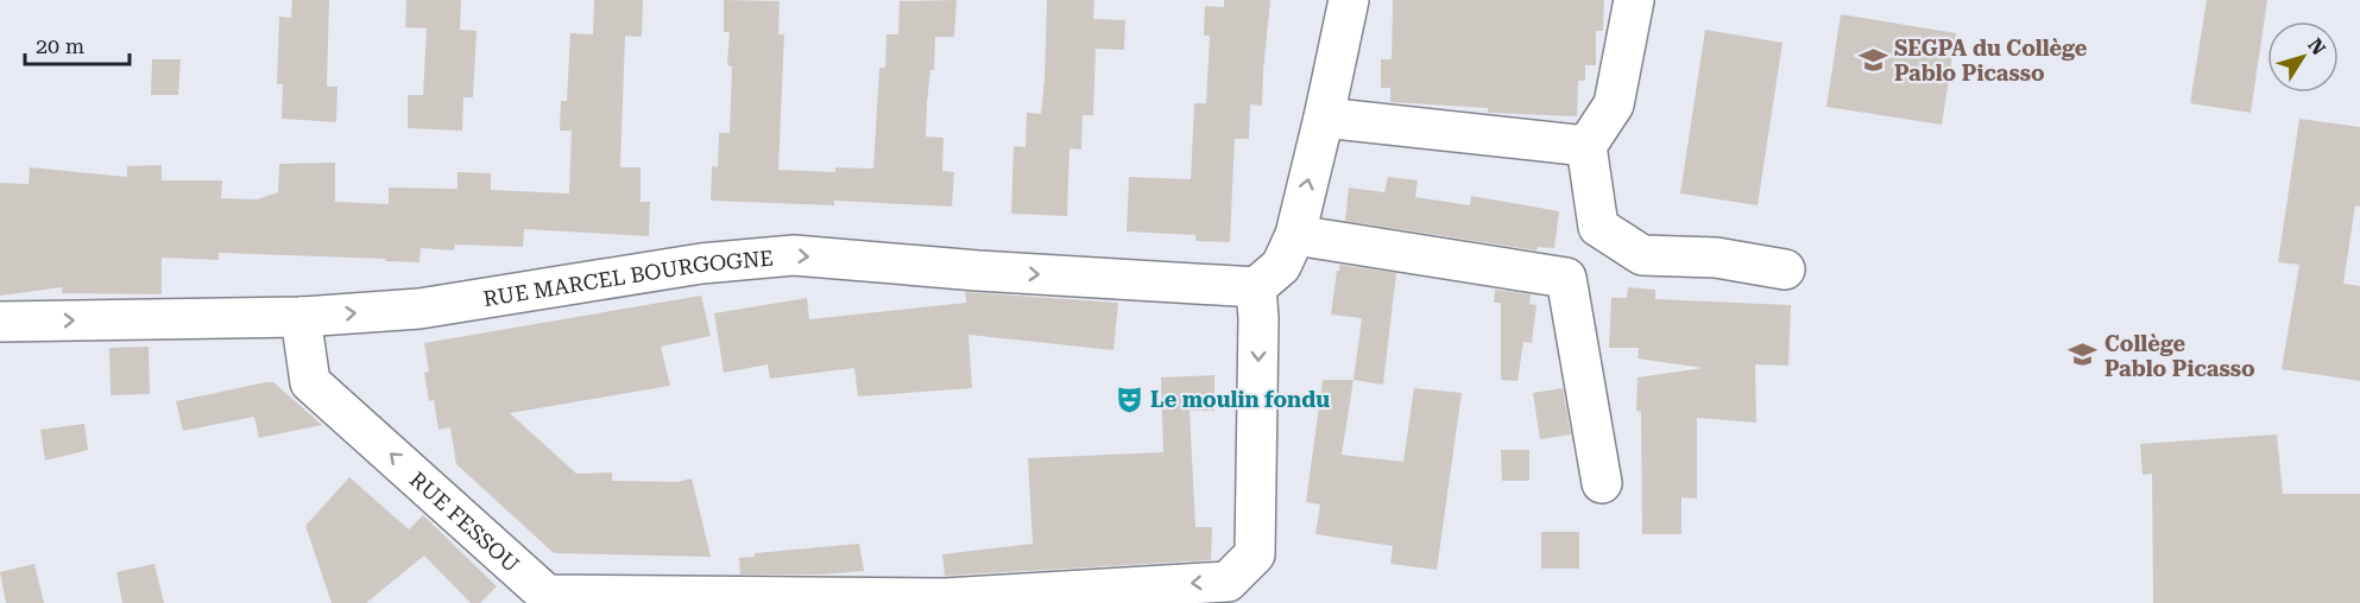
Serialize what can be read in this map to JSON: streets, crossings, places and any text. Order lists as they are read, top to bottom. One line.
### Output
{"streets":{"street":["RUE MARCEL BOURGOGNE","RUE FESSOU"]},"crossings":[["RUE MARCEL BOURGOGNE","RUE FESSOU"]],"one_way":["RUE MARCEL BOURGOGNE"],"places":{"school or university":["SEGPA du Collège Pablo Picasso","Collège Pablo Picasso"],"theatre":["Le moulin fondu"]},"scale_bar":"20 m","north":"top right"}
